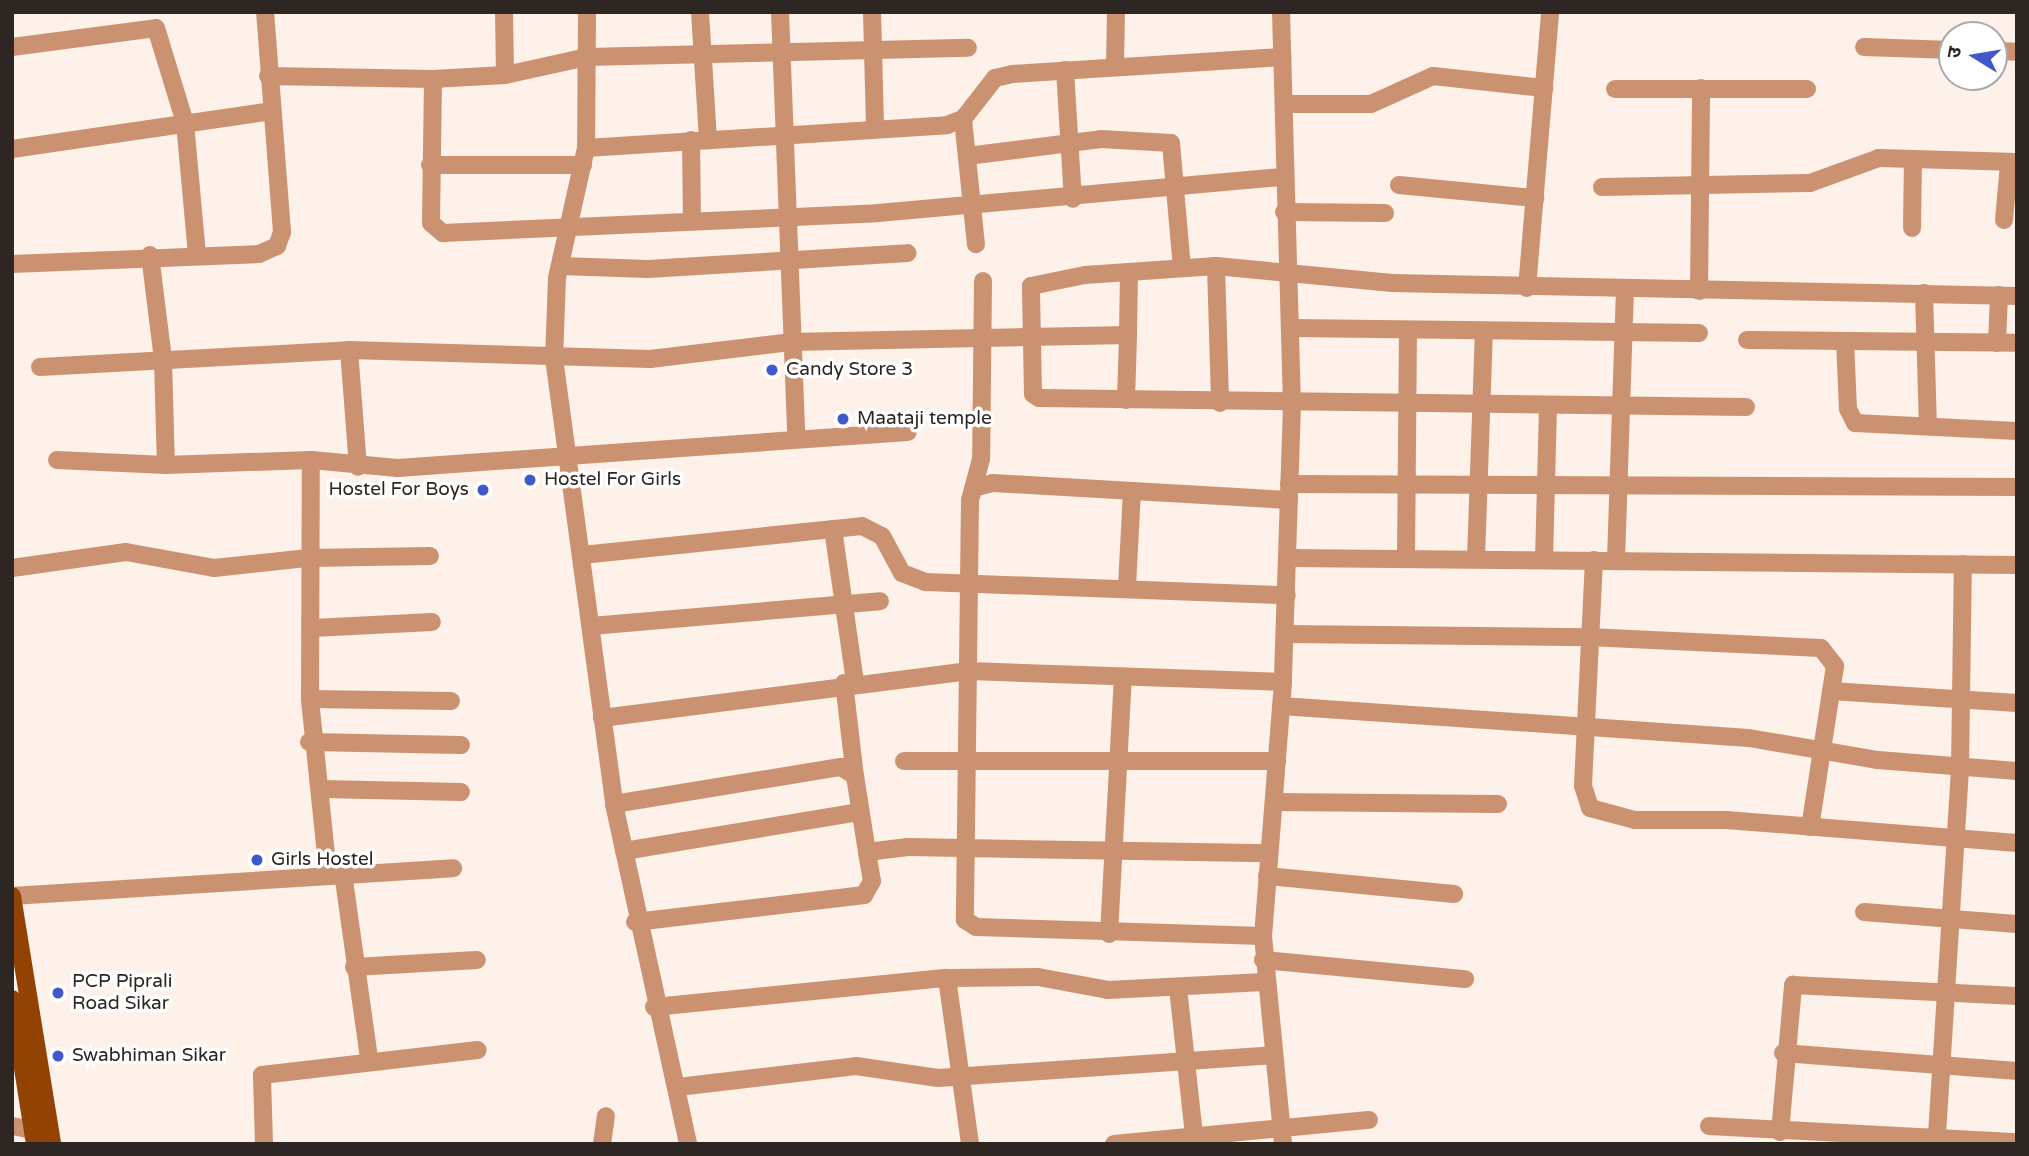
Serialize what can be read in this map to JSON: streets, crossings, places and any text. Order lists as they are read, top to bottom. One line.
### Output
{"places":["Candy Store 3","Maataji temple","Hostel For Girls","Hostel For Boys","Girls Hostel","PCP Piprali Road Sikar","Swabhiman Sikar"],"north":"left"}
